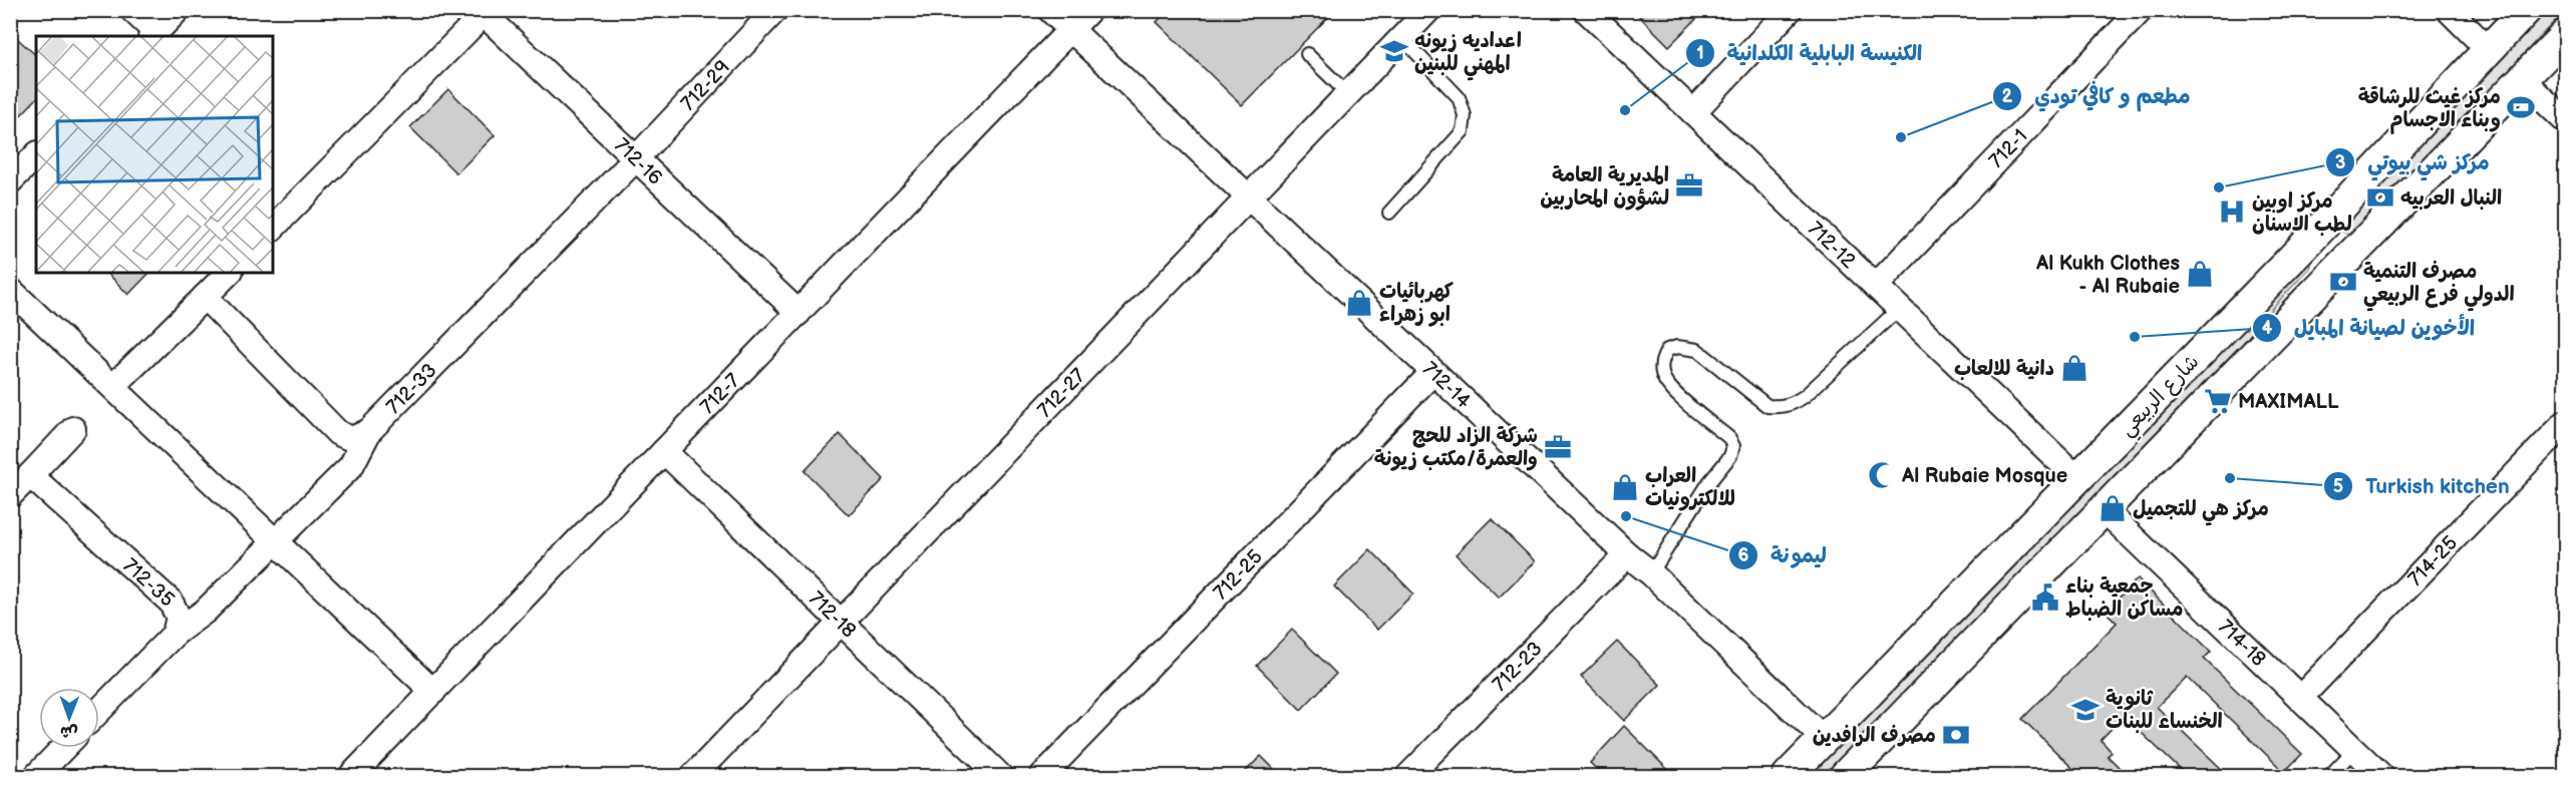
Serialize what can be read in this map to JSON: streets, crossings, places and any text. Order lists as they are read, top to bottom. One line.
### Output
{"streets":{"street":["712-29","712-1","712-16","712-12","712-14","712-33","712-7","712-27","شارع الربيعي","714-25","712-25","712-35","712-18","714-18","712-23"]},"crossings":[["712-29","712-16"],["712-29","712-33"],["712-1","712-12"],["712-16","712-33"],["712-16","712-7"],["712-12","شارع الربيعي"],["712-14","712-7"],["712-14","712-27"],["712-14","شارع الربيعي"],["712-14","712-25"],["712-14","712-23"],["712-7","712-18"],["712-27","712-18"],["شارع الربيعي","714-18"],["714-25","714-18"]],"places":{"school or university":["اعداديه زيونه المهني للبنين","ثانوية الخنساء للبنات"],"sports":["مركز غيث للرشاقة وبناء الاجسام"],"other":["الكنيسة البابلية الكلدانية","مطعم و كافي تودي","مركز شي بيوتي","الأخوين لصيانة المبايل","Turkish kitchen","ليمونة"],"office":["المديرية العامة لشؤون المحاربين","شركة الزاد للحج والعمرة/مكتب زيونة"],"bank":["النبال العربيه","مصرف التنمية الدولي فرع الربيعي","مصرف الرافدين"],"hospital":["مركز اوبين لطب الاسنان"],"shop":["Al Kukh Clothes - Al Rubaie","كهربائيات ابو زهراء","دانية للالعاب","العراب للالكترونيات","مركز هي للتجميل"],"supermarket":["MAXIMALL"],"mosque":["Al Rubaie Mosque"],"public building":["جمعية بناء مساكن الضباط"]},"north":"bottom"}
